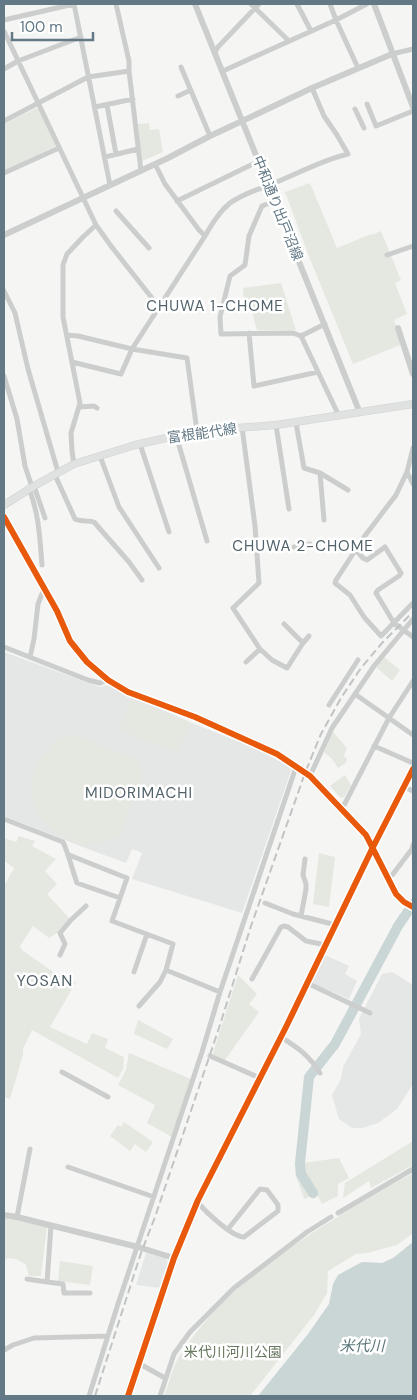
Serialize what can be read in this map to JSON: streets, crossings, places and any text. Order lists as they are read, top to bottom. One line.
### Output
{"streets":{"main road":["富根能代線"],"street":["中和通り出戸沼線"]},"crossings":[["中和通り出戸沼線","富根能代線"]],"districts":["CHUWA 1-CHOME","CHUWA 2-CHOME","MIDORIMACHI","YOSAN"],"water":["米代川"],"parks":["米代川河川公園"],"scale_bar":"100 m"}
